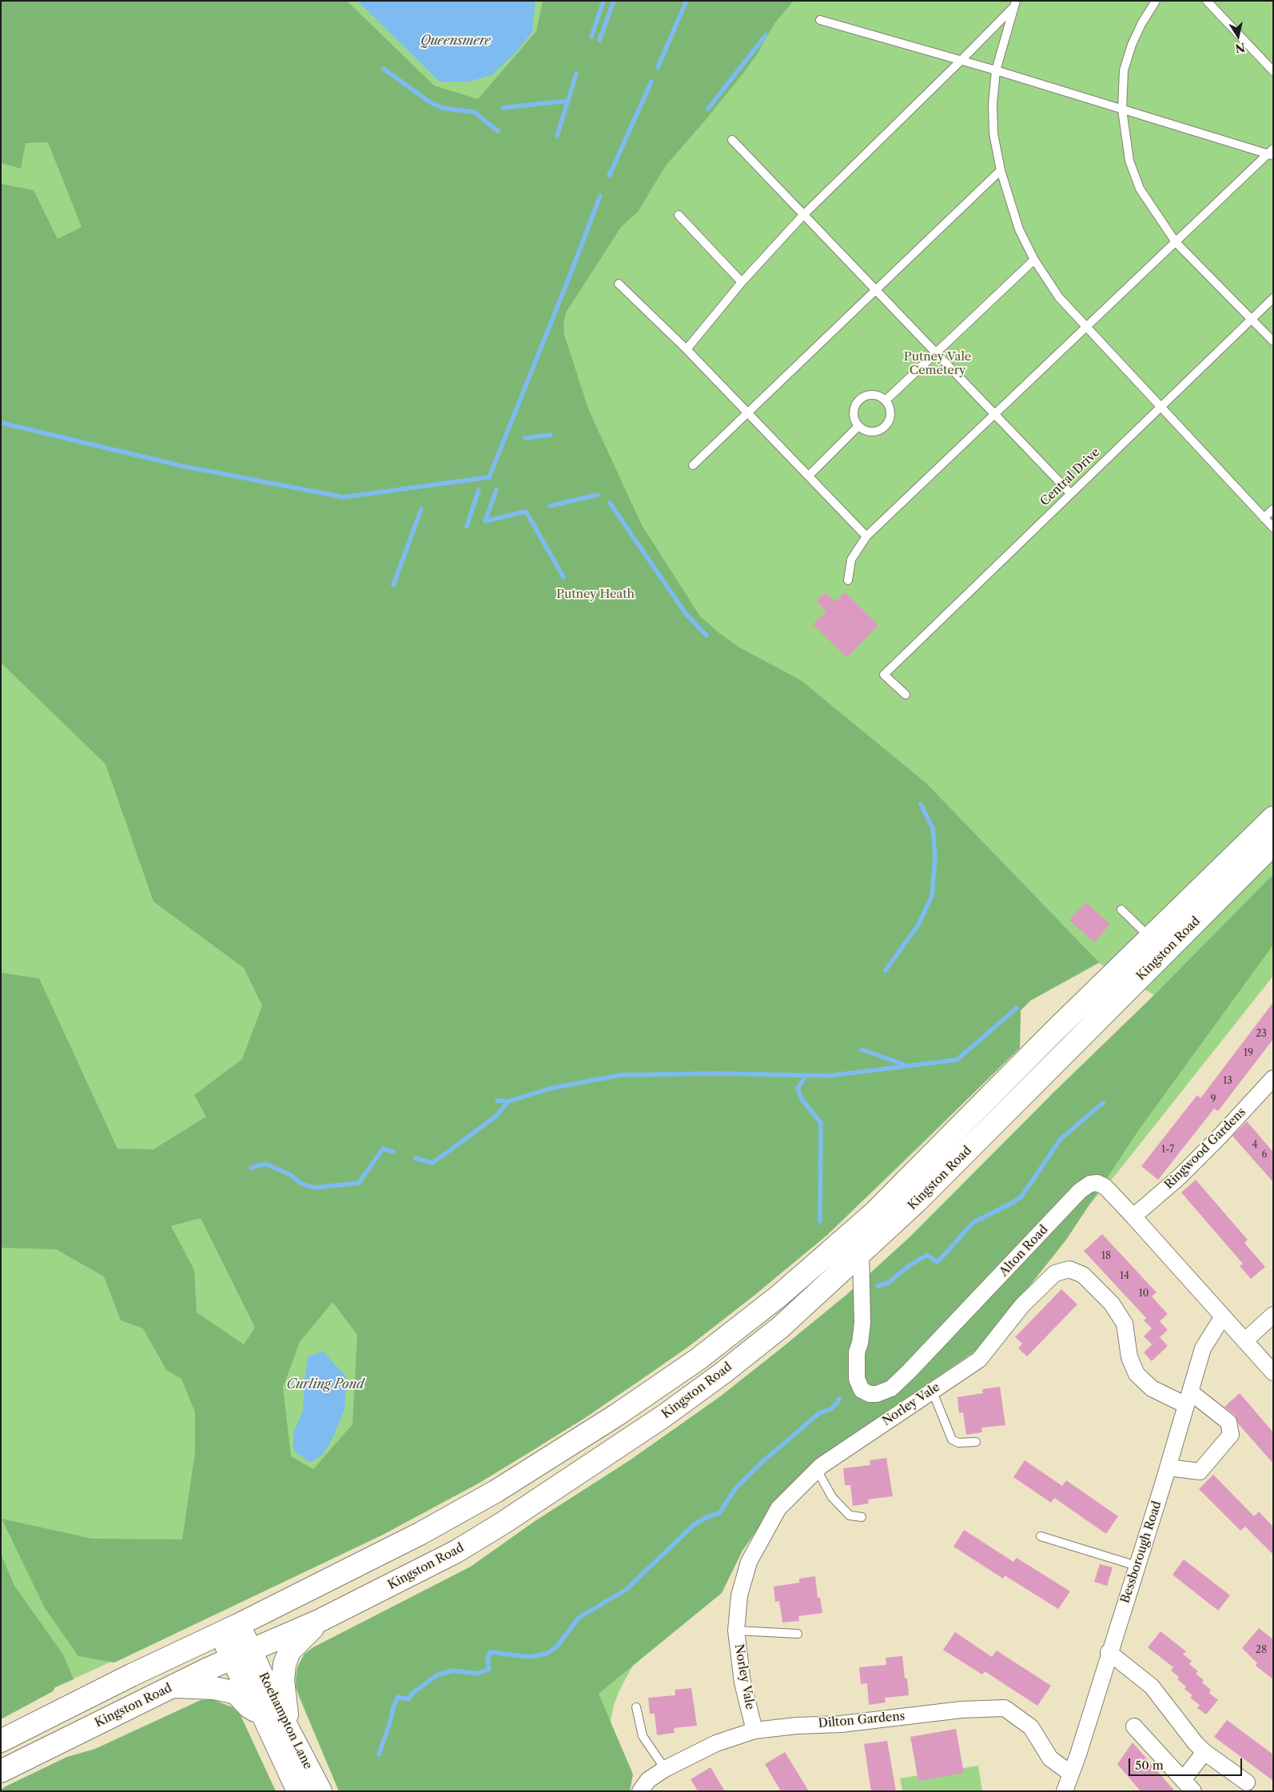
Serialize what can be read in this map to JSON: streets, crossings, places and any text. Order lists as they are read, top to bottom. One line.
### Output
{"streets":{"highway":["Kingston Road","Roehampton Lane"],"street":["Ringwood Gardens","Alton Road","Norley Vale","Bessborough Road","Dilton Gardens"],"lane":["Central Drive"]},"crossings":[["Kingston Road","Alton Road"],["Kingston Road","Roehampton Lane"],["Ringwood Gardens","Alton Road"],["Alton Road","Bessborough Road"],["Norley Vale","Bessborough Road"],["Norley Vale","Dilton Gardens"],["Bessborough Road","Dilton Gardens"]],"water":["Queensmere","Curling Pond"],"parks":["Putney Vale Cemetery","Putney Heath"],"house_numbers":["23","19","13","9","4","1-7","6","18","14","10","28"],"scale_bar":"50 m","north":"bottom"}
